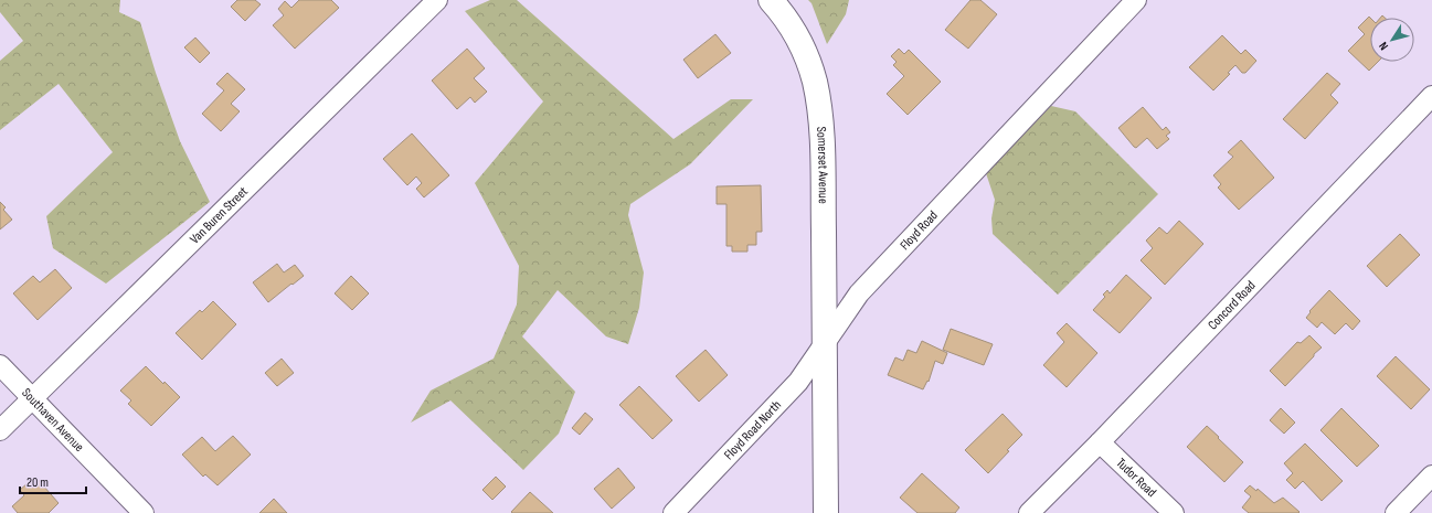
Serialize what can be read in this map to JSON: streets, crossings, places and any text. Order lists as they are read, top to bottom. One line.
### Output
{"streets":{"street":["Somerset Avenue","Van Buren Street","Floyd Road","Concord Road","Southaven Avenue","Floyd Road North","Tudor Road"]},"crossings":[["Somerset Avenue","Floyd Road"],["Somerset Avenue","Floyd Road North"],["Van Buren Street","Southaven Avenue"],["Floyd Road","Floyd Road North"],["Concord Road","Tudor Road"]],"scale_bar":"20 m","north":"bottom left"}
